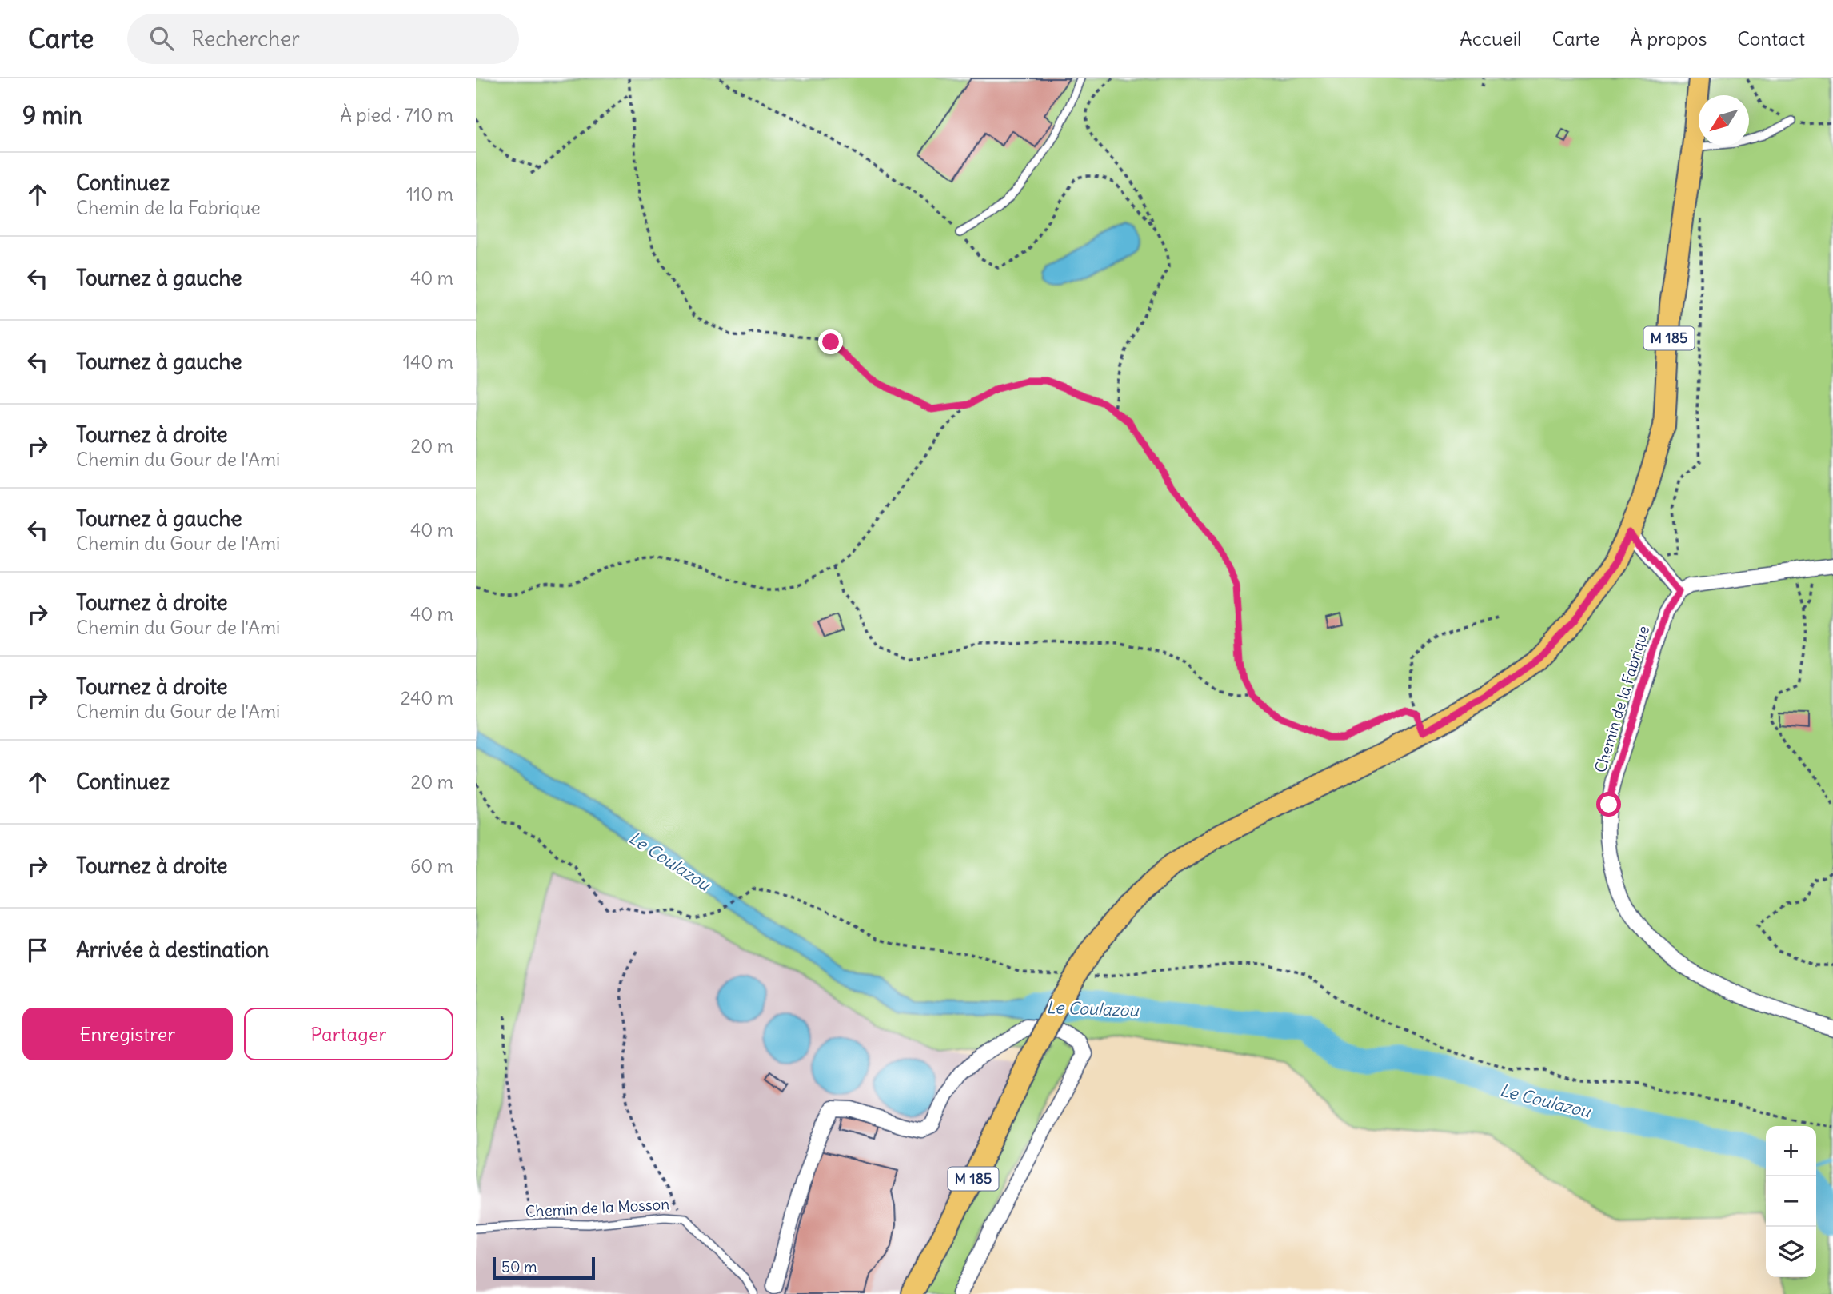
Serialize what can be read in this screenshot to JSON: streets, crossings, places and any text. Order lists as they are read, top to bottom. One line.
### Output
{"streets":{"main road":["M 185"],"street":["Chemin de la Fabrique"],"lane":["Chemin de la Mosson"]},"water":["Le Coulazou"],"scale_bar":"50 m","north":"bottom left","page":{"header":"Carte","search":"Rechercher","nav":["Accueil","Carte","À propos","Contact"],"heading":["9 min","À pied · 710 m"],"list":[["Continuez","Chemin de la Fabrique","110 m"],["Tournez à gauche","40 m"],["Tournez à gauche","140 m"],["Tournez à droite","Chemin du Gour de l'Ami","20 m"],["Tournez à gauche","Chemin du Gour de l'Ami","40 m"],["Tournez à droite","Chemin du Gour de l'Ami","40 m"],["Tournez à droite","Chemin du Gour de l'Ami","240 m"],["Continuez","20 m"],["Tournez à droite","60 m"],"Arrivée à destination"],"buttons":["Enregistrer","Partager"],"map_buttons":["+","−"],"scale":"50 m"}}
